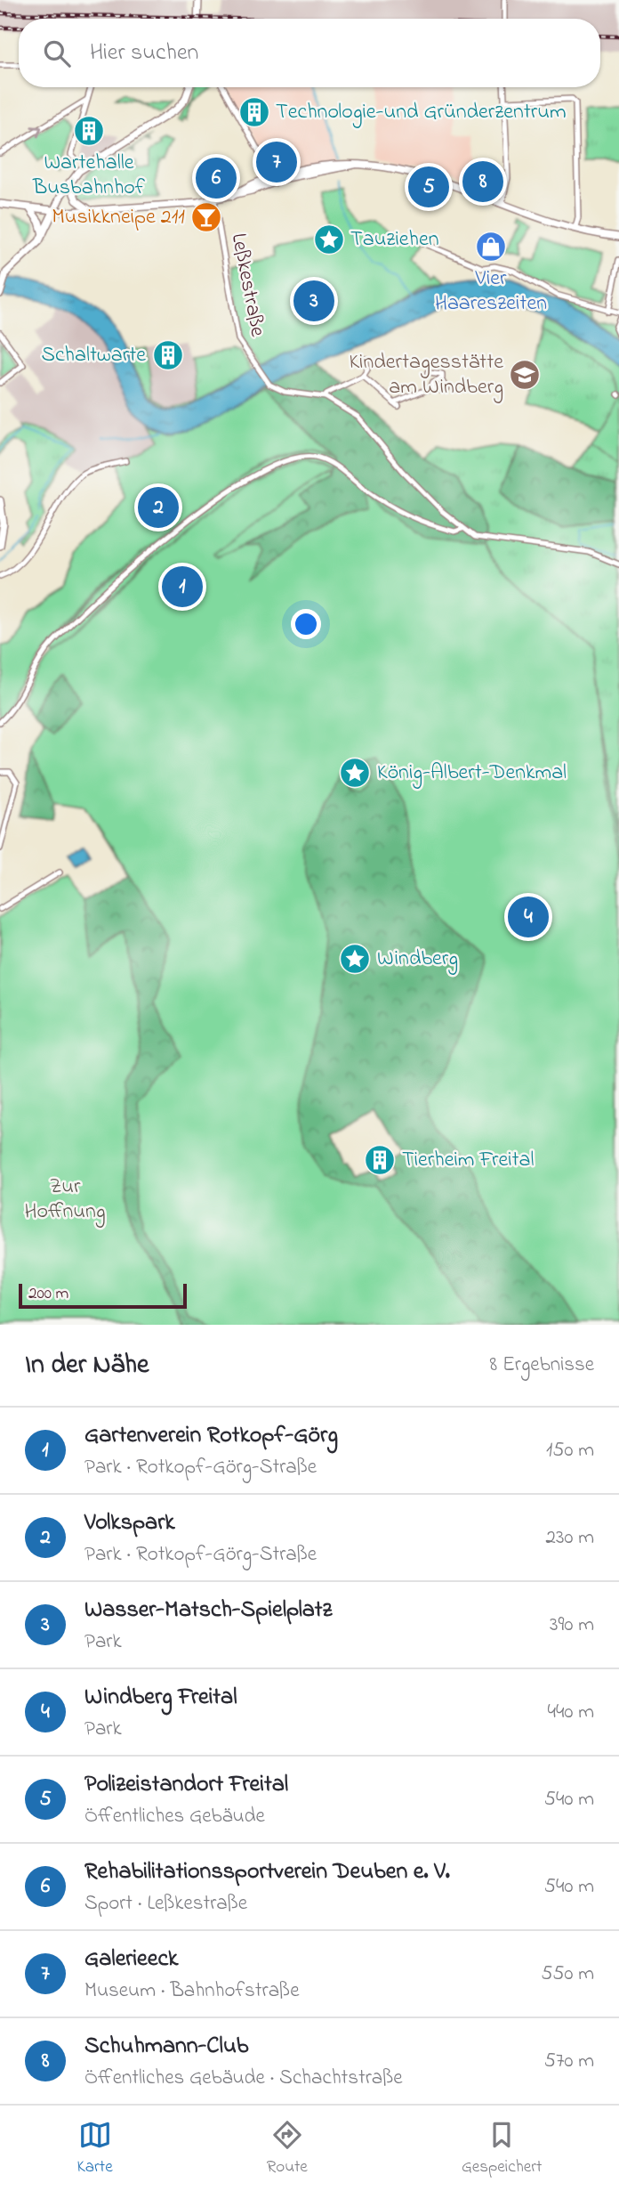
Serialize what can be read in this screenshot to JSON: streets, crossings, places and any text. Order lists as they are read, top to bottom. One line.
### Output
{"streets":{"street":["Leßkestraße"]},"parks":["Zur Hoffnung"],"places":{"building":["Technologie-und Gründerzentrum","Wartehalle Busbahnhof","Schaltwarte","Tierheim Freital"],"bar":["Musikkneipe 211"],"place":["Tauziehen","König-Albert-Denkmal","Windberg"],"shop":["Vier Haareszeiten"],"school or university":["Kindertagesstätte am Windberg"]},"scale_bar":"200 m","page":{"search":"Hier suchen","pins":["7","6","8","5","3","2","1","4"],"scale":"200 m","heading":["In der Nähe","8 Ergebnisse"],"list":[{"mark":"1","name":"Gartenverein Rotkopf-Görg","note":"Park · Rotkopf-Görg-Straße","value":"150 m"},{"mark":"2","name":"Volkspark","note":"Park · Rotkopf-Görg-Straße","value":"230 m"},{"mark":"3","name":"Wasser-Matsch-Spielplatz","note":"Park","value":"390 m"},{"mark":"4","name":"Windberg Freital","note":"Park","value":"440 m"},{"mark":"5","name":"Polizeistandort Freital","note":"Öffentliches Gebäude","value":"540 m"},{"mark":"6","name":"Rehabilitationssportverein Deuben e. V.","note":"Sport · Leßkestraße","value":"540 m"},{"mark":"7","name":"Galerieeck","note":"Museum · Bahnhofstraße","value":"550 m"},{"mark":"8","name":"Schuhmann-Club","note":"Öffentliches Gebäude · Schachtstraße","value":"570 m"}],"nav":["Karte","Route","Gespeichert"]}}
